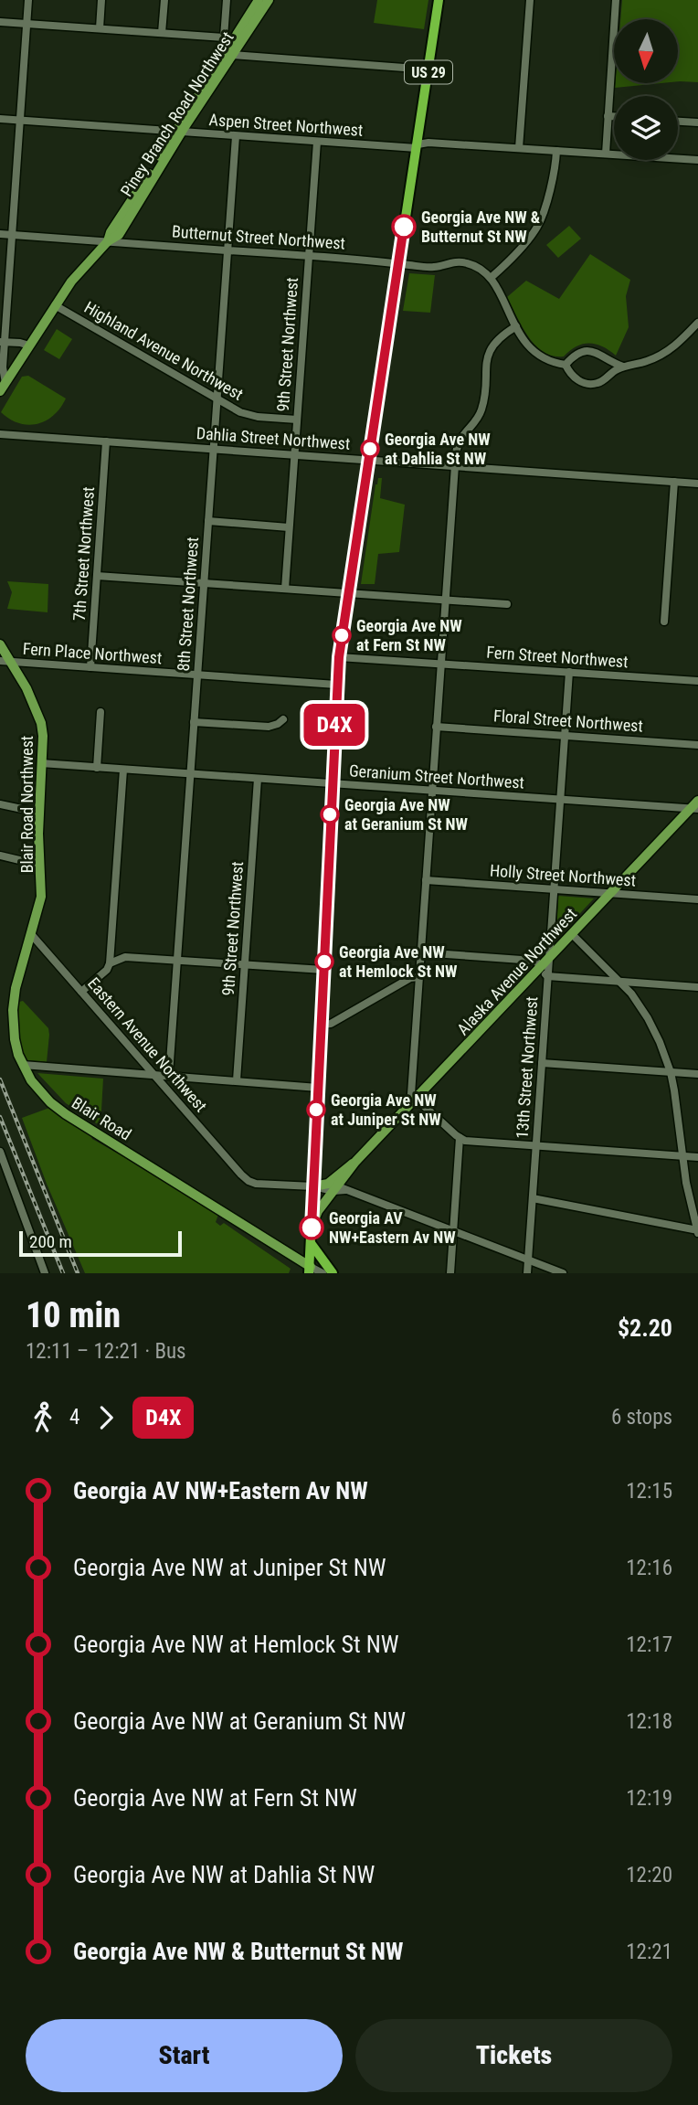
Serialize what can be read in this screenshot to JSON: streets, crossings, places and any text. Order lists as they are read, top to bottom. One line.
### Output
{"streets":{"highway":["US 29"],"main road":["Piney Branch Road Northwest","Blair Road Northwest","Alaska Avenue Northwest","Blair Road"],"street":["Aspen Street Northwest","Butternut Street Northwest","9th Street Northwest","Highland Avenue Northwest","Dahlia Street Northwest","7th Street Northwest","8th Street Northwest","Fern Place Northwest","Fern Street Northwest","Floral Street Northwest","Geranium Street Northwest","Holly Street Northwest","Eastern Avenue Northwest","13th Street Northwest"]},"crossings":[["US 29","Aspen Street Northwest"],["US 29","Butternut Street Northwest"],["US 29","Dahlia Street Northwest"],["US 29","Fern Place Northwest"],["US 29","Fern Street Northwest"],["US 29","Geranium Street Northwest"],["US 29","Alaska Avenue Northwest"],["US 29","Eastern Avenue Northwest"],["US 29","Blair Road"],["Piney Branch Road Northwest","Aspen Street Northwest"],["Piney Branch Road Northwest","Butternut Street Northwest"],["Piney Branch Road Northwest","Highland Avenue Northwest"],["Aspen Street Northwest","9th Street Northwest"],["Aspen Street Northwest","8th Street Northwest"],["Butternut Street Northwest","9th Street Northwest"],["Butternut Street Northwest","8th Street Northwest"],["9th Street Northwest","Highland Avenue Northwest"],["9th Street Northwest","Dahlia Street Northwest"],["9th Street Northwest","Geranium Street Northwest"],["Highland Avenue Northwest","8th Street Northwest"],["Dahlia Street Northwest","7th Street Northwest"],["Dahlia Street Northwest","8th Street Northwest"],["7th Street Northwest","Fern Place Northwest"],["8th Street Northwest","Fern Place Northwest"],["8th Street Northwest","Geranium Street Northwest"],["Fern Place Northwest","Blair Road Northwest"],["Fern Street Northwest","13th Street Northwest"],["Floral Street Northwest","13th Street Northwest"],["Geranium Street Northwest","Blair Road Northwest"],["Geranium Street Northwest","Alaska Avenue Northwest"],["Geranium Street Northwest","13th Street Northwest"],["Blair Road Northwest","Eastern Avenue Northwest"],["Blair Road Northwest","Blair Road"],["Holly Street Northwest","Alaska Avenue Northwest"],["Holly Street Northwest","13th Street Northwest"],["Alaska Avenue Northwest","13th Street Northwest"],["Eastern Avenue Northwest","Blair Road"]],"places":["Georgia Ave NW & Butternut St NW","Georgia Ave NW at Dahlia St NW","Georgia Ave NW at Fern St NW","Georgia Ave NW at Geranium St NW","Georgia Ave NW at Hemlock St NW","Georgia Ave NW at Juniper St NW","Georgia AV NW+Eastern Av NW"],"lines":["bus line D4X"],"scale_bar":"200 m","north":"bottom","page":{"on_map":"D4X","scale":"200 m","heading":["10 min","12:11 – 12:21 · Bus","$2.20"],"legs":["4","D4X","6 stops"],"list":[{"name":"Georgia AV NW+Eastern Av NW","value":"12:15"},{"name":"Georgia Ave NW at Juniper St NW","value":"12:16"},{"name":"Georgia Ave NW at Hemlock St NW","value":"12:17"},{"name":"Georgia Ave NW at Geranium St NW","value":"12:18"},{"name":"Georgia Ave NW at Fern St NW","value":"12:19"},{"name":"Georgia Ave NW at Dahlia St NW","value":"12:20"},{"name":"Georgia Ave NW & Butternut St NW","value":"12:21"}],"buttons":["Start","Tickets"]}}
